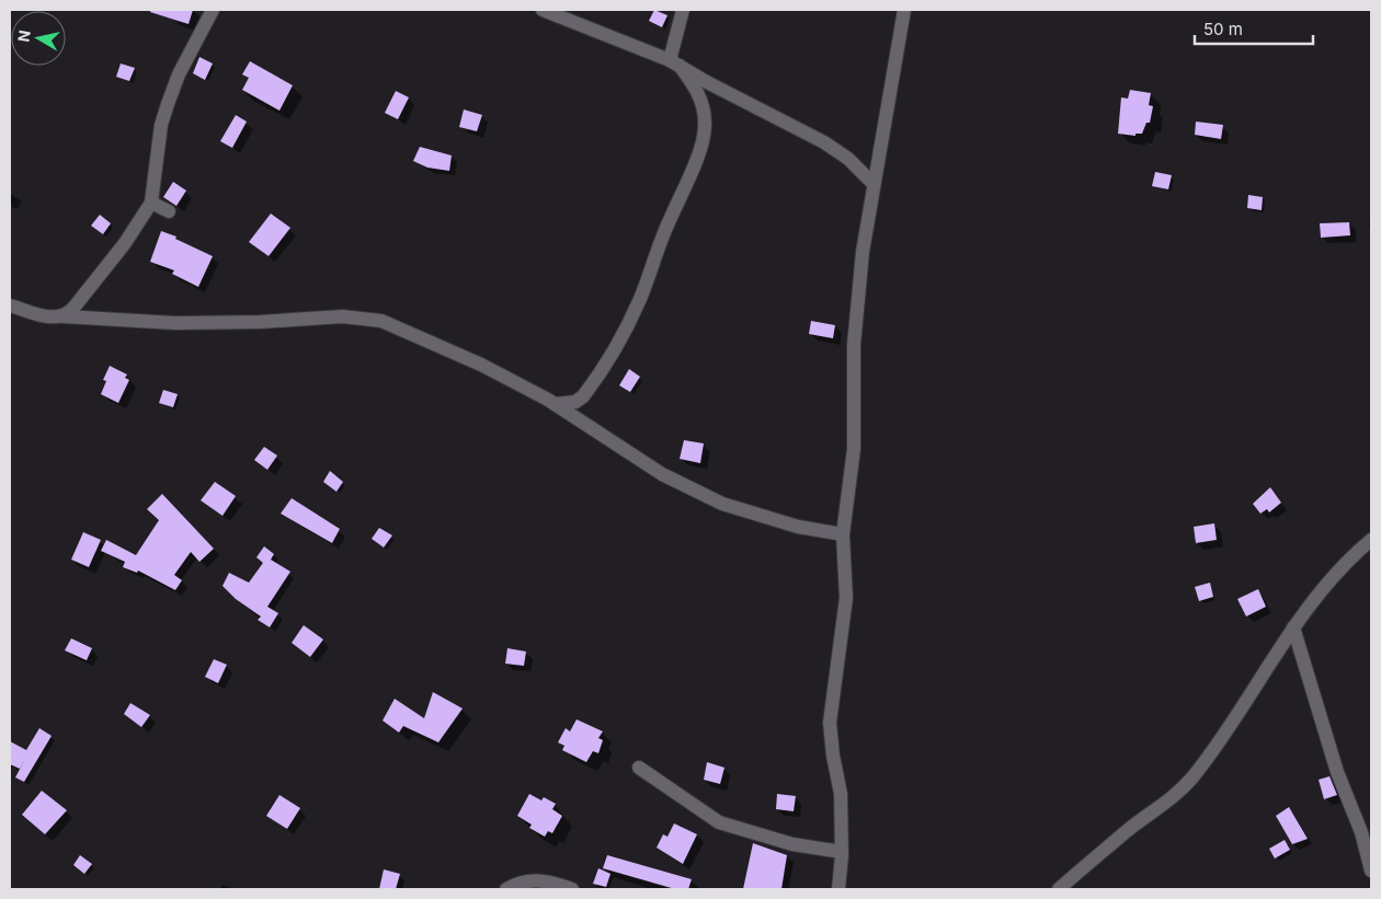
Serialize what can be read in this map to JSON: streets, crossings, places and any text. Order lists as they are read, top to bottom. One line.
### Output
{"scale_bar":"50 m","north":"left"}
